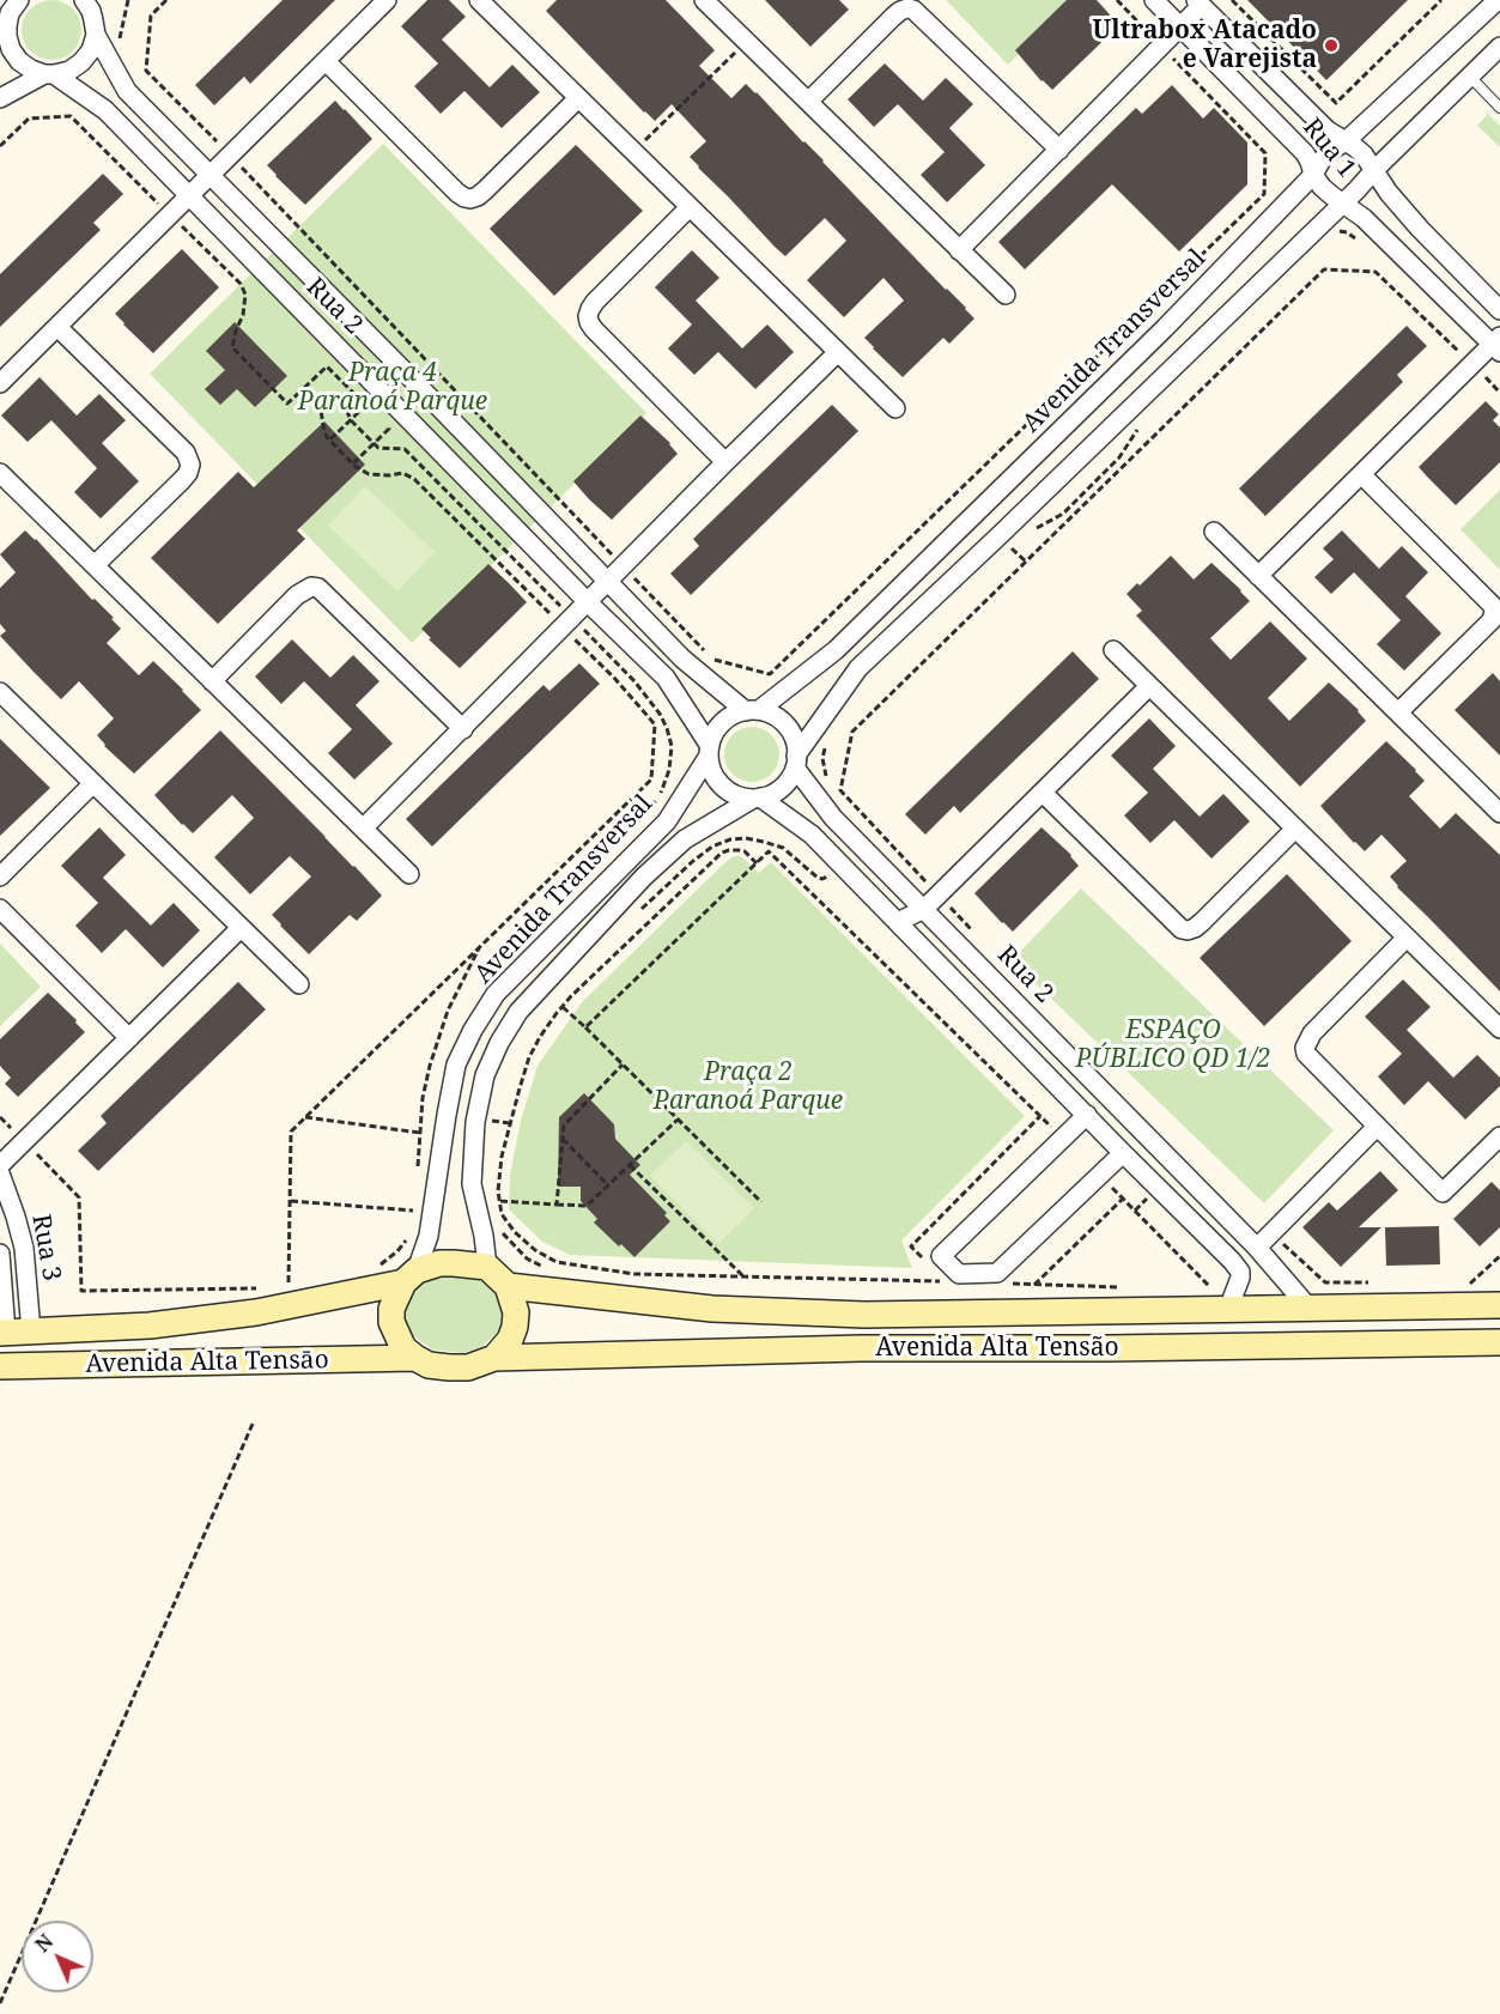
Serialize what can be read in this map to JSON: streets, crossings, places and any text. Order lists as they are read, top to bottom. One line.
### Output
{"streets":{"street":["Rua 1","Rua 2","Avenida Transversal","Rua 3","Avenida Alta Tensão","Avenida Alta Tensāo"]},"crossings":[["Rua 1","Avenida Transversal"],["Rua 2","Avenida Transversal"],["Rua 2","Avenida Alta Tensão"],["Avenida Transversal","Avenida Alta Tensão"],["Avenida Transversal","Avenida Alta Tensāo"],["Rua 3","Avenida Alta Tensāo"],["Avenida Alta Tensão","Avenida Alta Tensāo"]],"parks":["Praça 4 Paranoá Parque","ESPAÇO PÚBLICO QD 1/2","Praça 2 Paranoá Parque"],"places":["Ultrabox Atacado e Varejista"],"north":"top left"}
